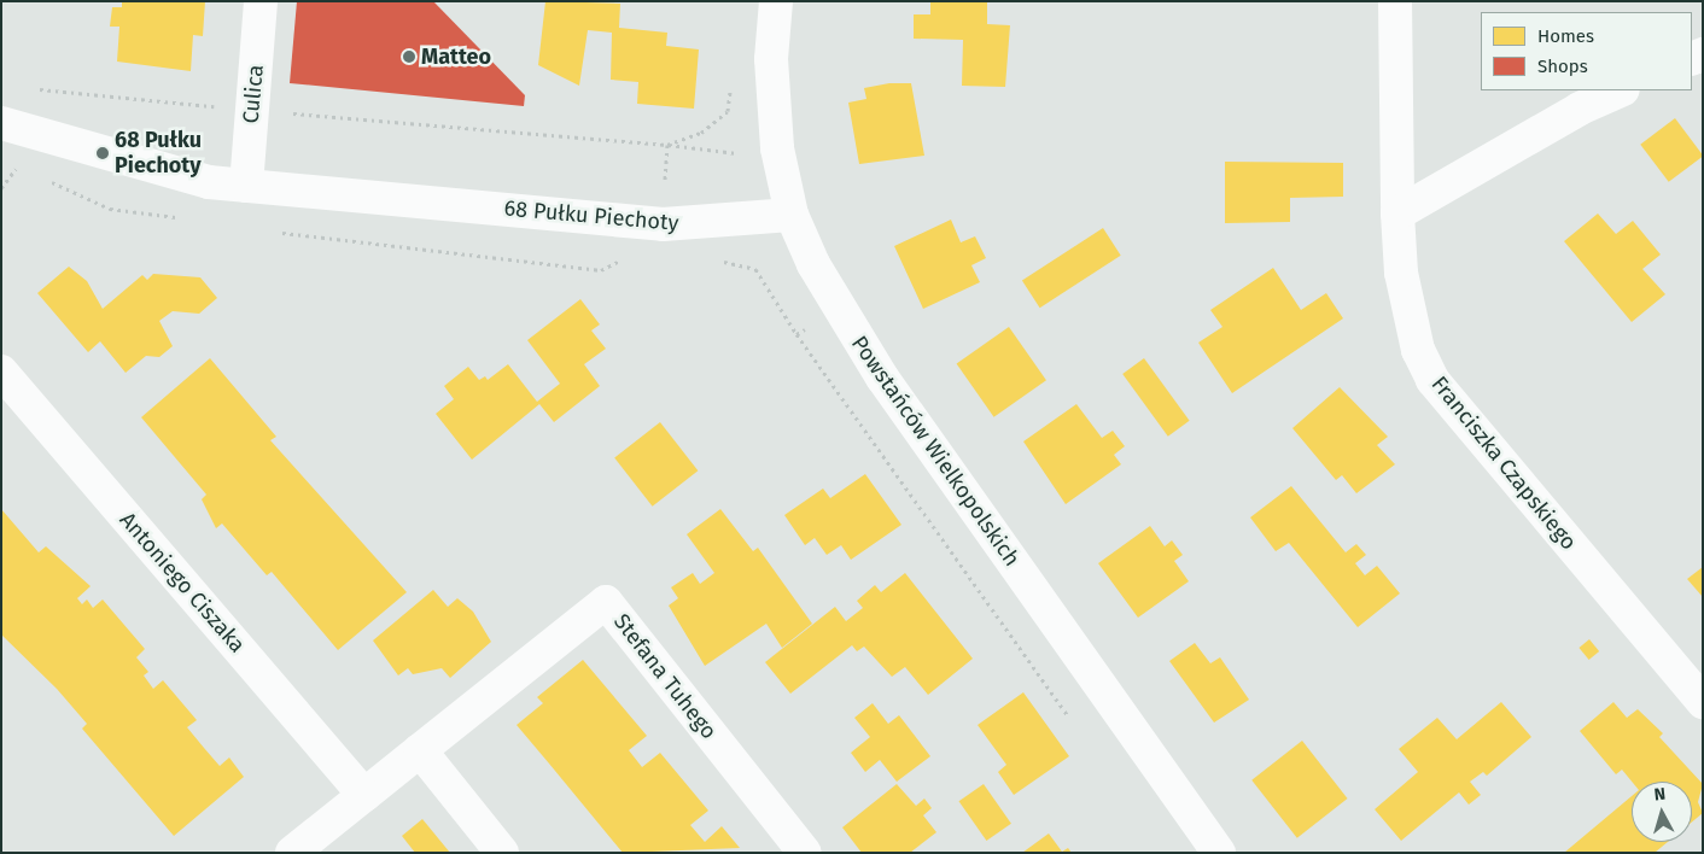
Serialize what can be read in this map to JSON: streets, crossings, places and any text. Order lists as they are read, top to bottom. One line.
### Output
{"streets":{"street":["Culica","68 Pułku Piechoty","Powstańców Wielkopolskich","Franciszka Czapskiego","Antoniego Ciszaka","Stefana Tuhego"]},"crossings":[["Culica","68 Pułku Piechoty"],["68 Pułku Piechoty","Powstańców Wielkopolskich"]],"places":["Matteo","68 Pułku Piechoty"],"legend":["Homes","Shops"],"north":"top"}
